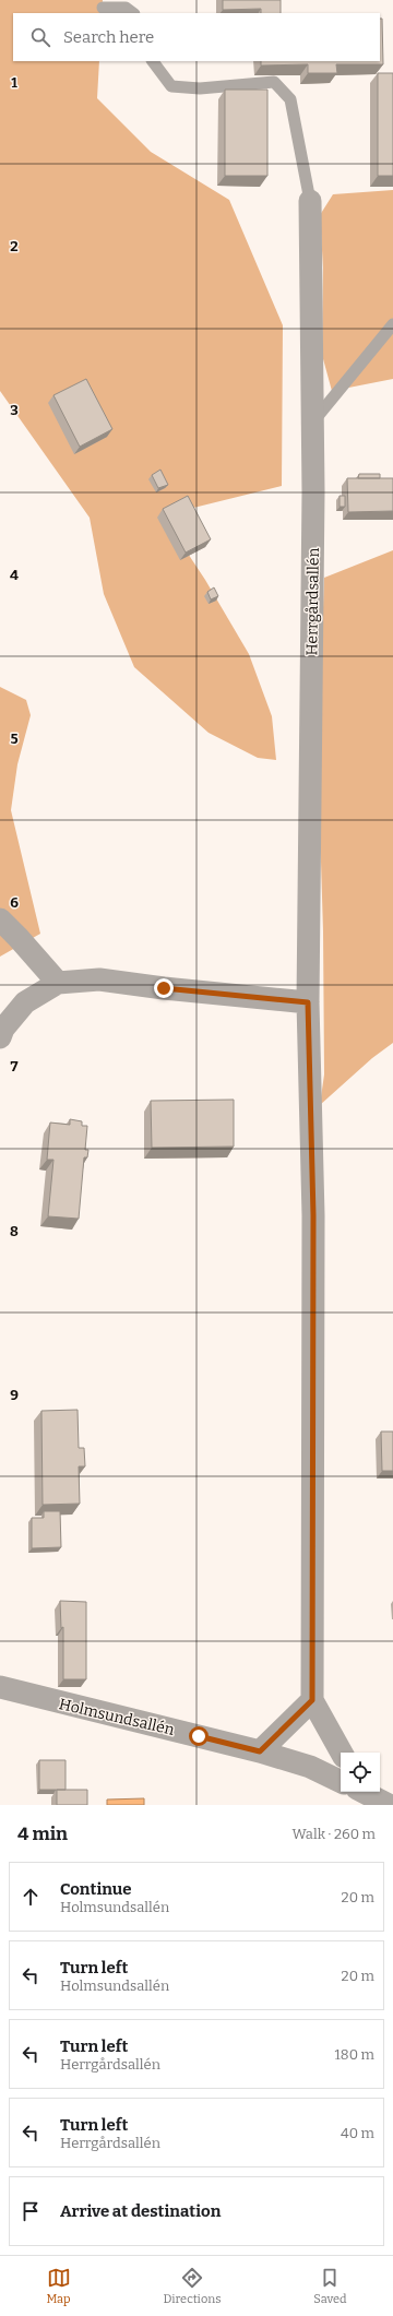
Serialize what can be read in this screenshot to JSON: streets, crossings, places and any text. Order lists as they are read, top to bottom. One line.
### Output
{"streets":{"street":["Herrgårdsallén","Holmsundsallén"]},"page":{"search":"Search here","heading":["4 min","Walk · 260 m"],"list":[["Continue","Holmsundsallén","20 m"],["Turn left","Holmsundsallén","20 m"],["Turn left","Herrgårdsallén","180 m"],["Turn left","Herrgårdsallén","40 m"],"Arrive at destination"],"nav":["Map","Directions","Saved"]},"grid":{"rows":["1","2","3","4","5","6","7","8","9"]}}
